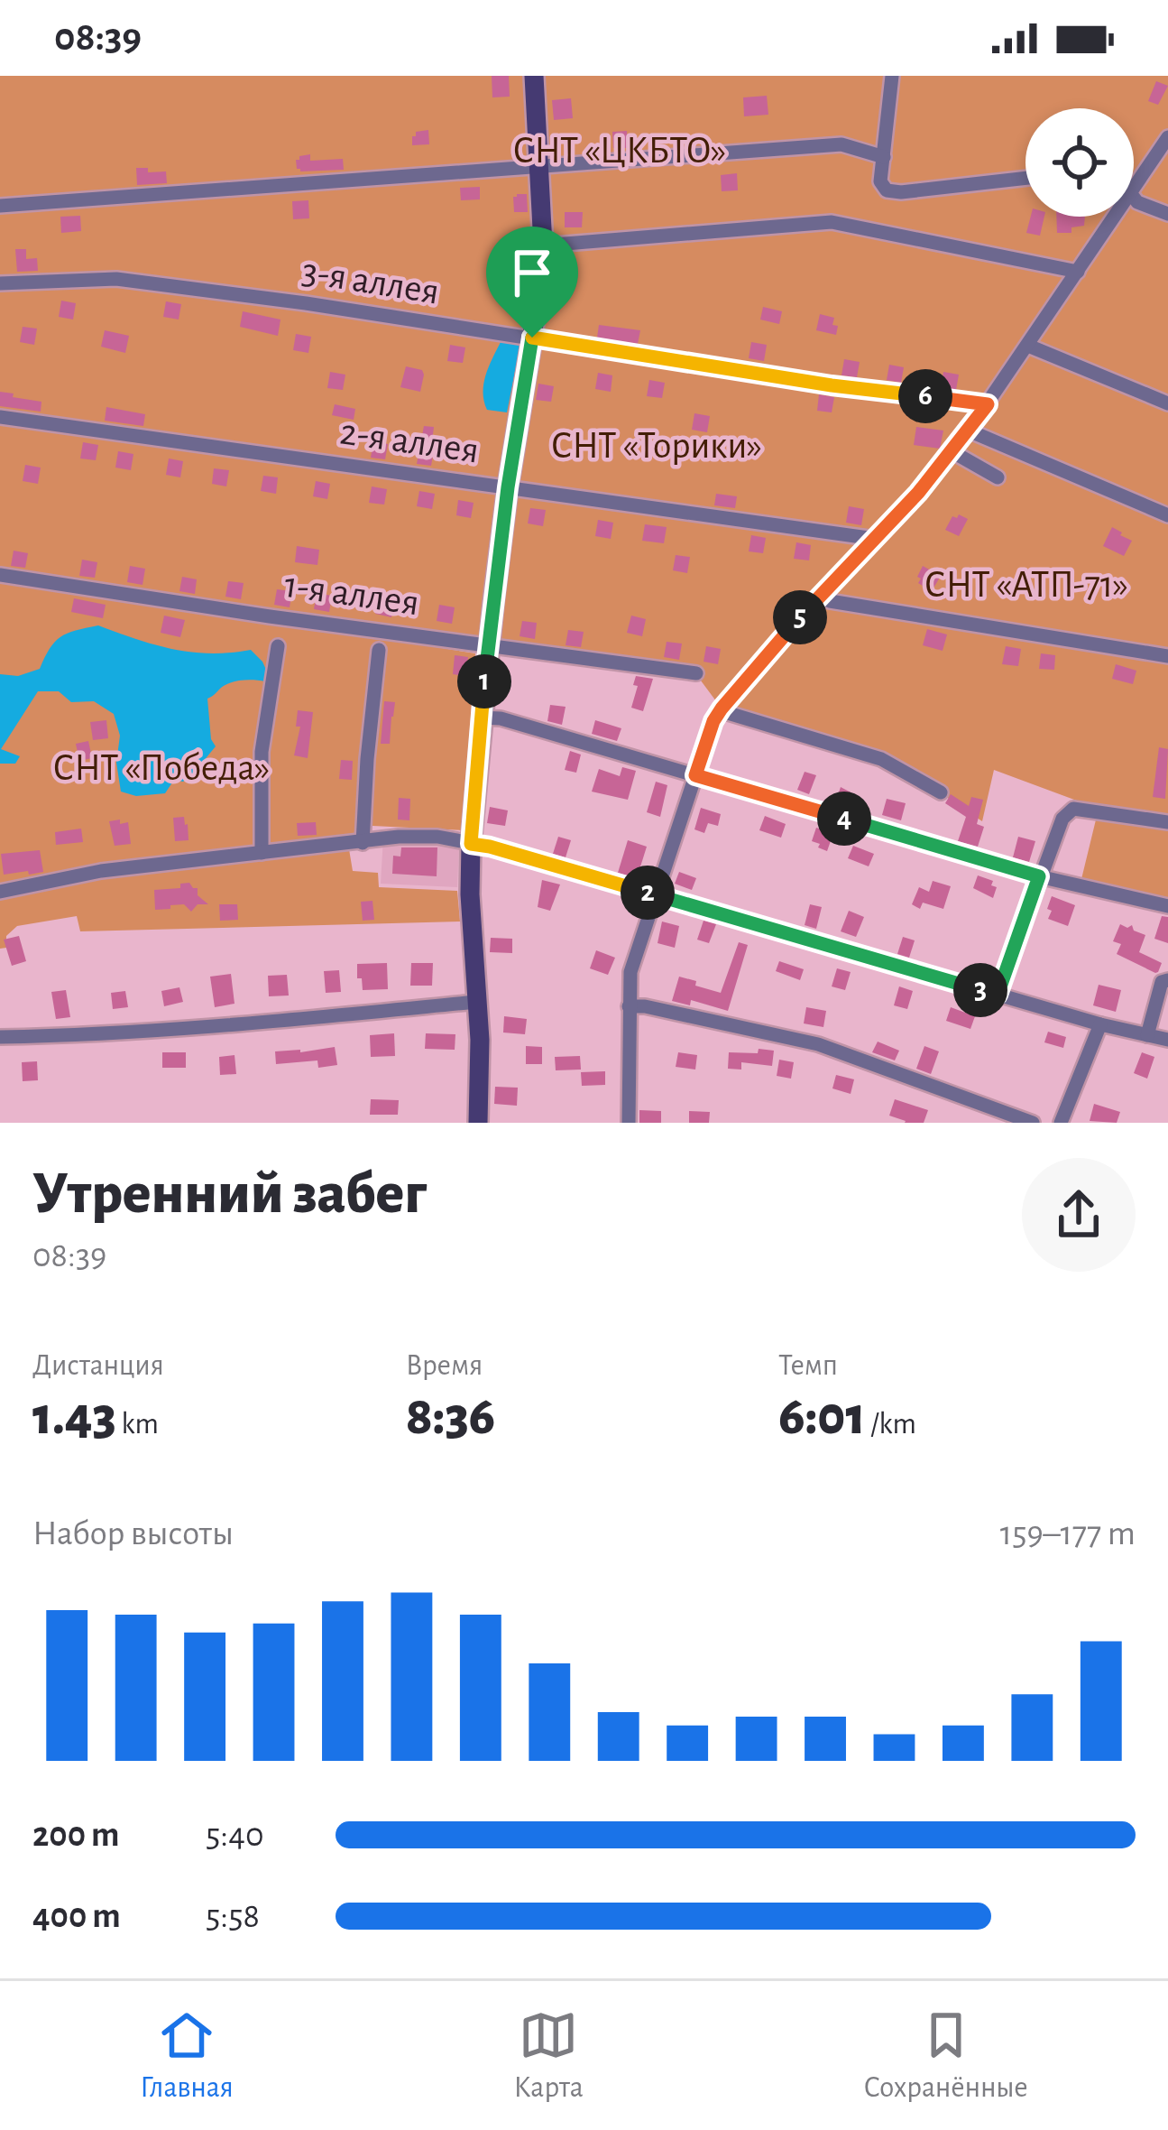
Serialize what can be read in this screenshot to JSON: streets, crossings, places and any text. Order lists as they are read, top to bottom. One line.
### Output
{"streets":{"street":["3-я аллея","2-я аллея","1-я аллея"]},"parks":["СНТ «ЦКБТО»","СНТ «Торики»","СНТ «АТП-71»","СНТ «Победа»"],"page":{"status":"08:39","pins":["6","5","1","4","2","3"],"heading":["Утренний забег","08:39"],"stats":[["Дистанция","1.43 km"],["Время","8:36"],["Темп","6:01 /km"]],"chart":["Набор высоты","159–177 m"],"list":[{"name":"200 m","note":"5:40"},{"name":"400 m","note":"5:58"}],"tabs":["Главная","Карта","Сохранённые"]}}
